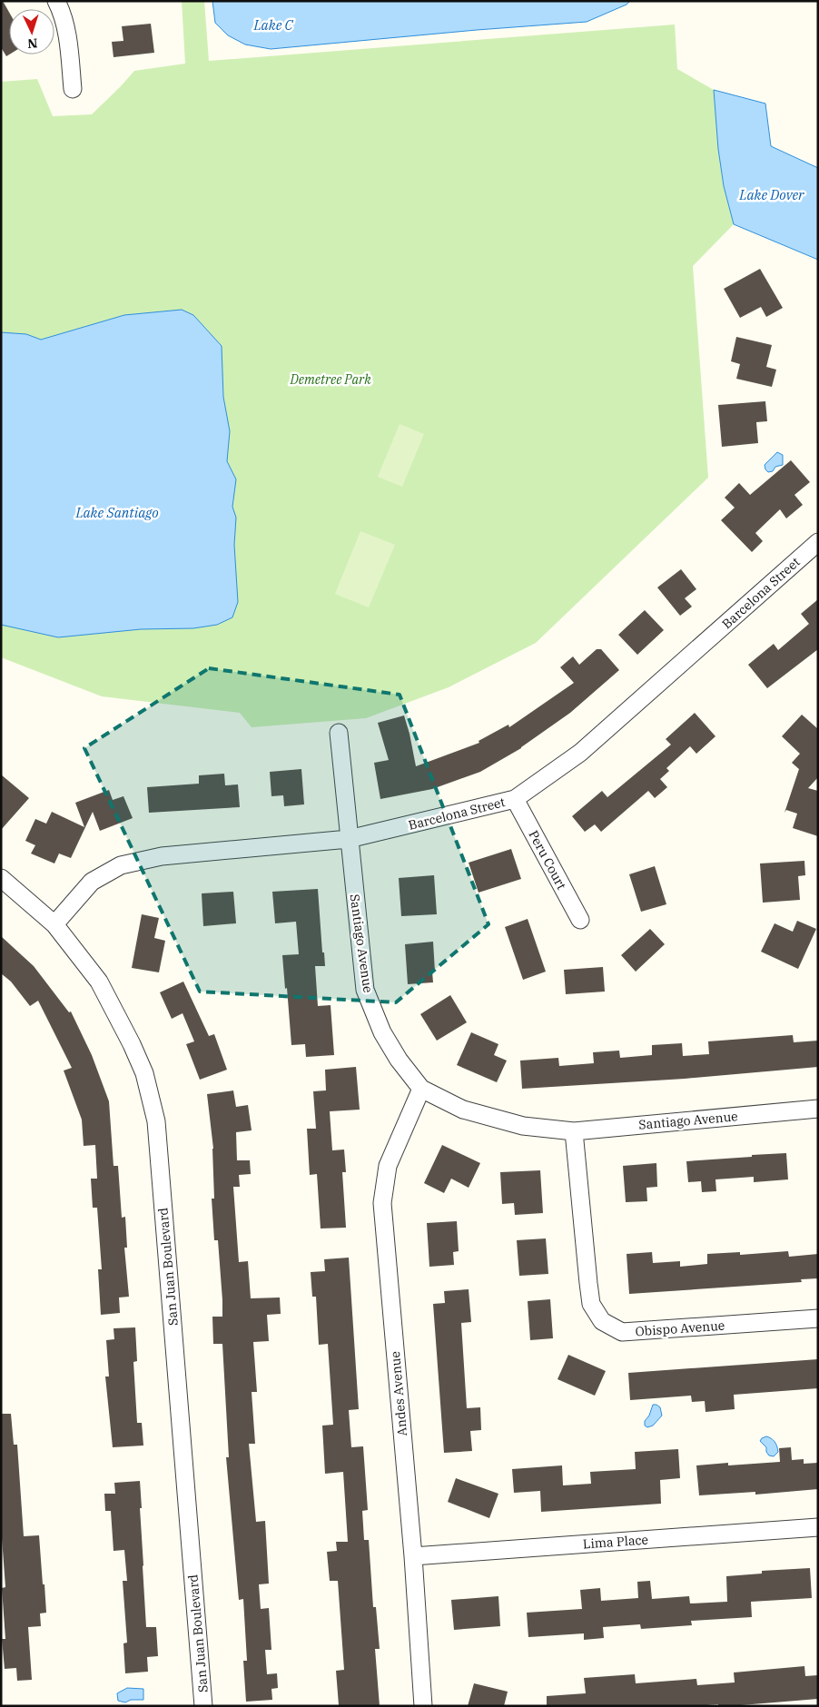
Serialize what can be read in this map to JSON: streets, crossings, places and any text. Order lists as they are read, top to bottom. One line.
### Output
{"streets":{"street":["Barcelona Street","Peru Court","Santiago Avenue","San Juan Boulevard","Obispo Avenue","Andes Avenue","Lima Place"]},"crossings":[["Barcelona Street","Peru Court"],["Barcelona Street","Santiago Avenue"],["Barcelona Street","San Juan Boulevard"],["Santiago Avenue","Obispo Avenue"],["Santiago Avenue","Andes Avenue"],["Andes Avenue","Lima Place"]],"water":["Lake C","Lake Dover","Lake Santiago"],"parks":["Demetree Park"],"north":"bottom"}
